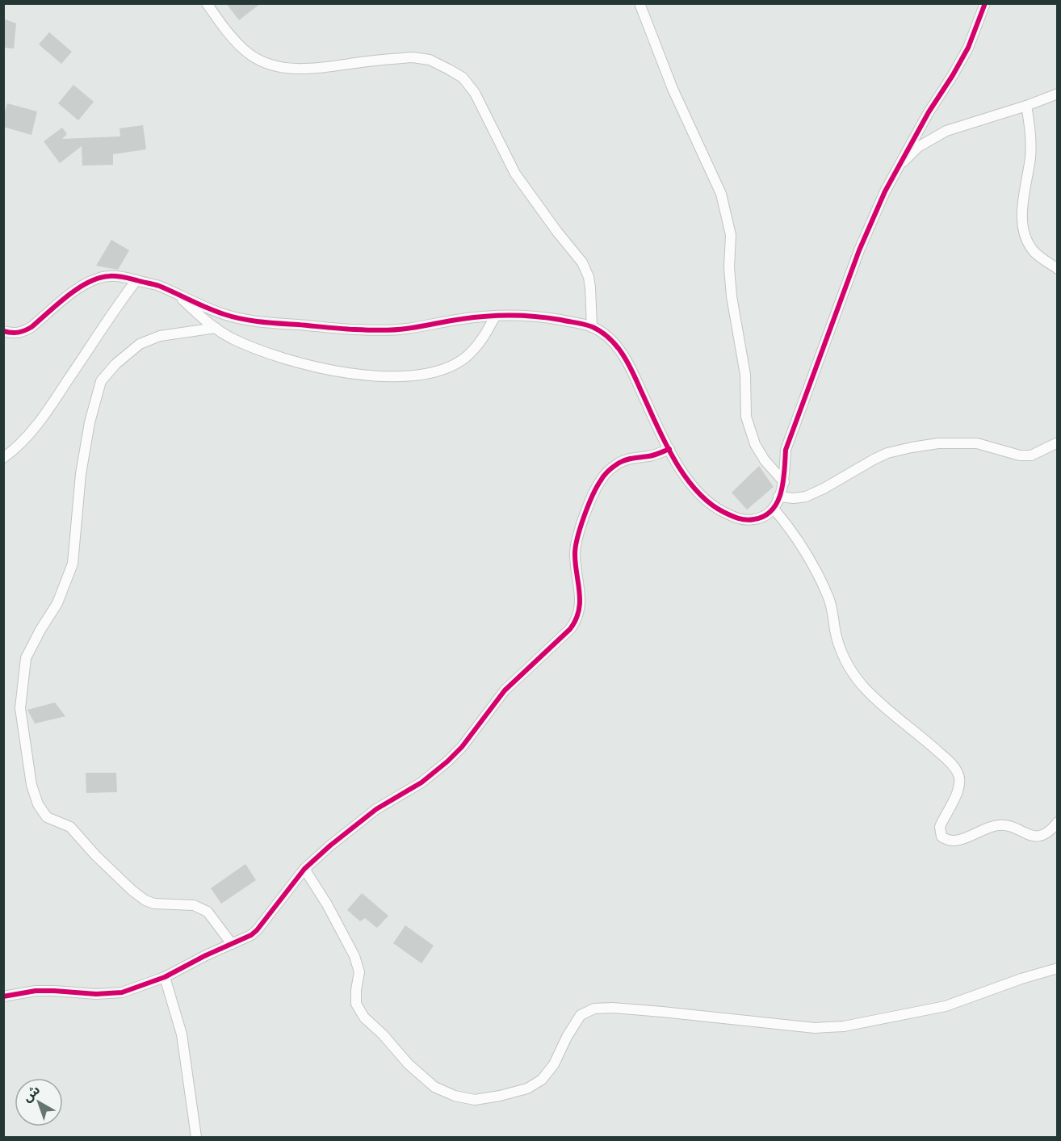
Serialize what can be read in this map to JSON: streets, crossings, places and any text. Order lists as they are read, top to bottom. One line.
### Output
{"north":"top left"}
